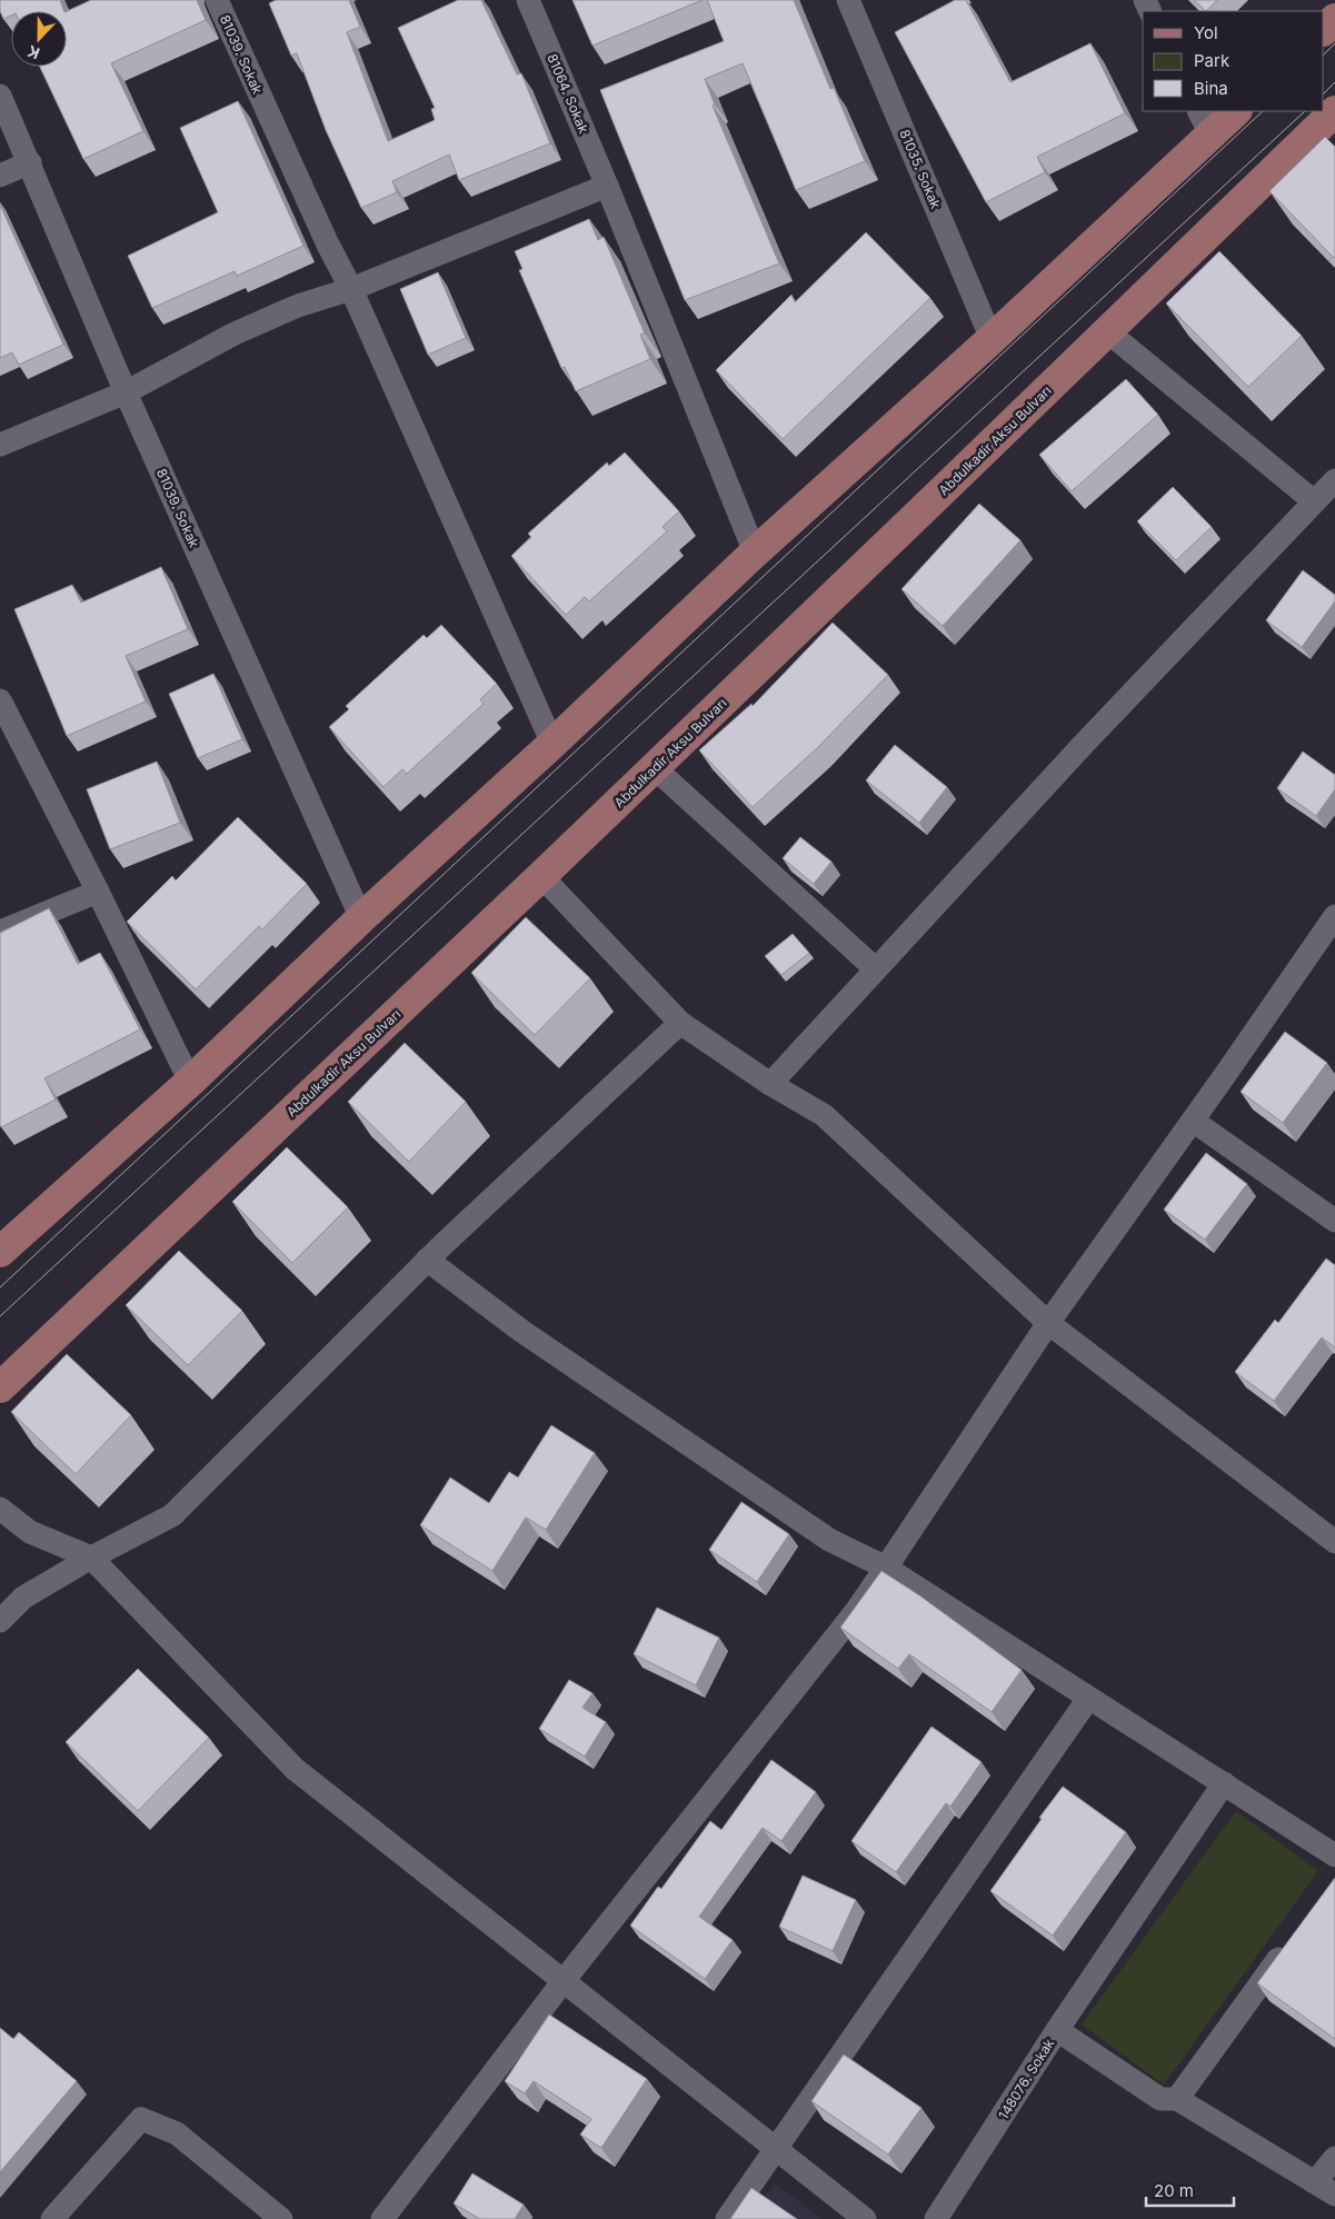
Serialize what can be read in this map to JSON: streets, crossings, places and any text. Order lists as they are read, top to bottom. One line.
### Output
{"streets":{"main road":["Abdulkadir Aksu Bulvarı"],"street":["81039. Sokak","81064. Sokak","81035. Sokak","148076. Sokak"]},"legend":["Yol","Park","Bina"],"scale_bar":"20 m","north":"bottom"}
